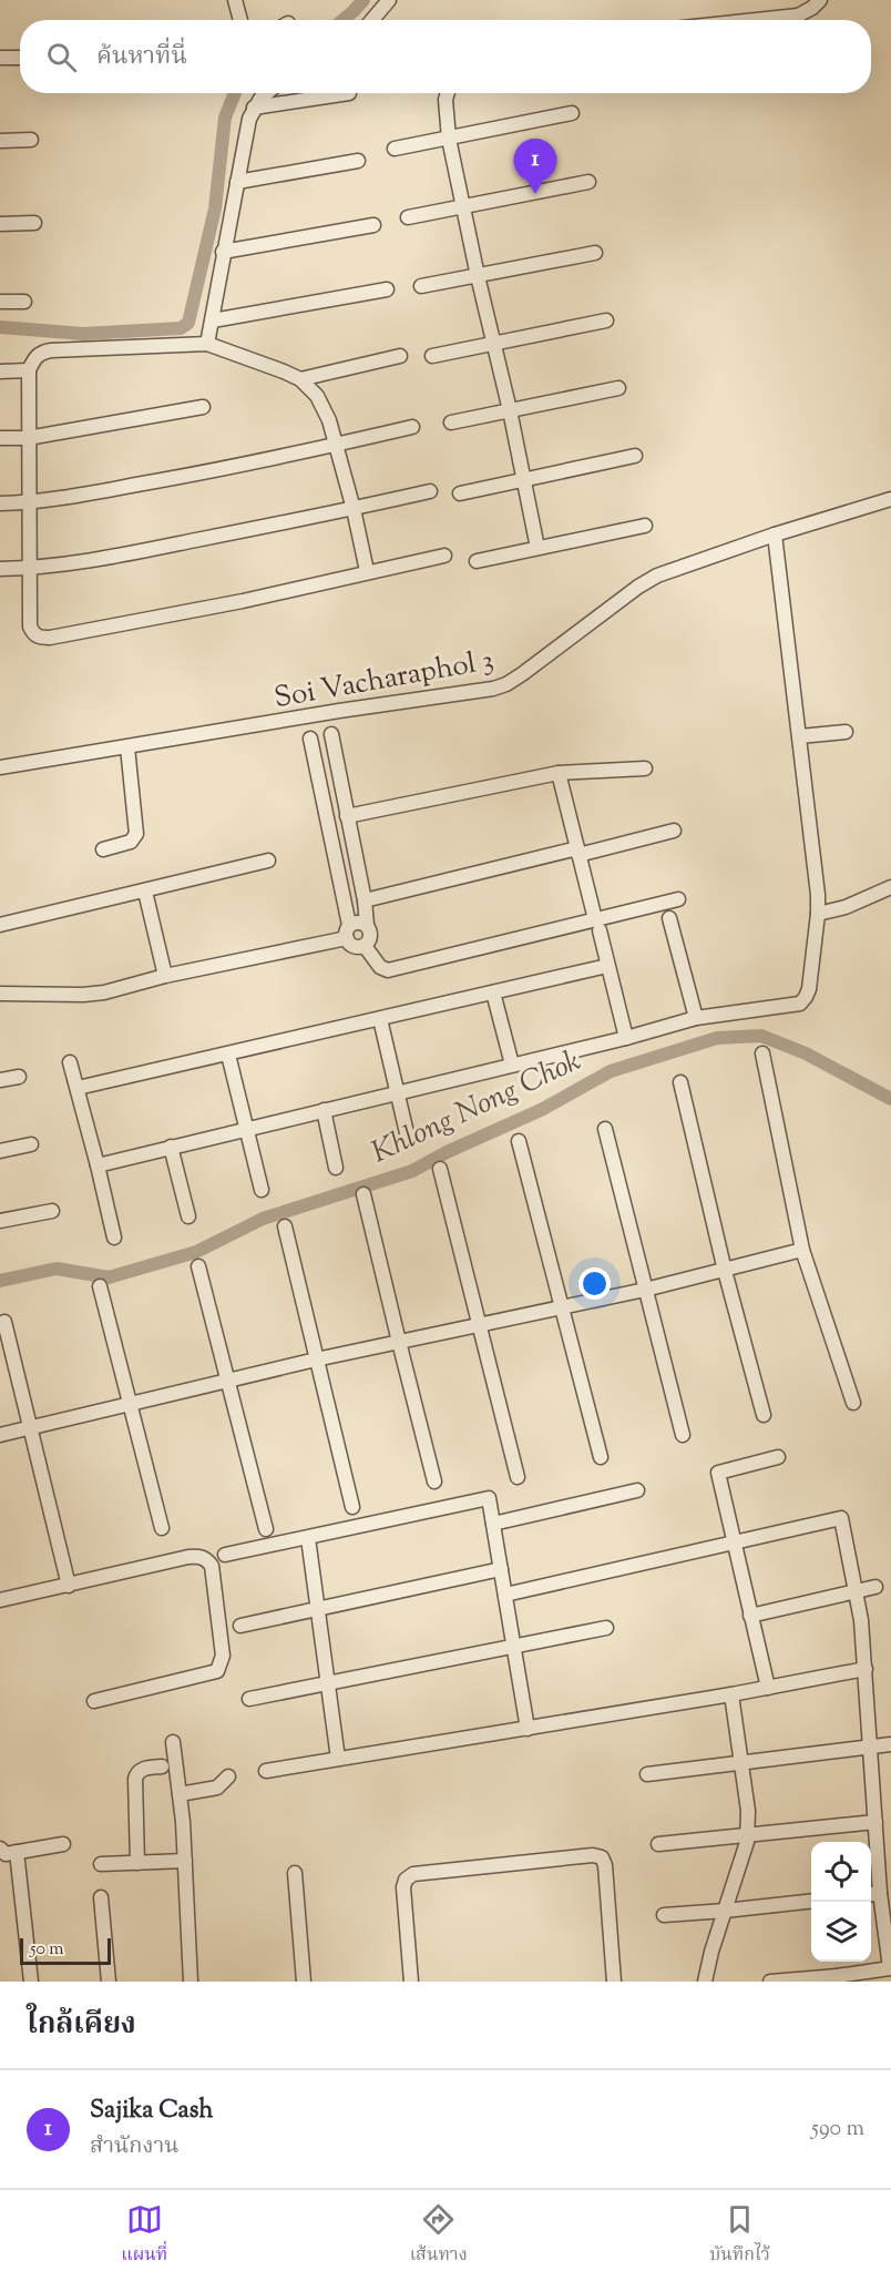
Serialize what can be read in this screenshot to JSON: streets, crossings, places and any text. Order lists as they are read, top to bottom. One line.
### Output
{"streets":{"street":["Soi Vacharaphol 3"]},"water":["Khlong Nong Chok"],"scale_bar":"50 m","page":{"search":"ค้นหาที่นี่","pins":"1","scale":"50 m","heading":"ใกล้เคียง","list":[{"mark":"1","name":"Sajika Cash","note":"สำนักงาน","value":"590 m"}],"nav":["แผนที่","เส้นทาง","บันทึกไว้"]}}
